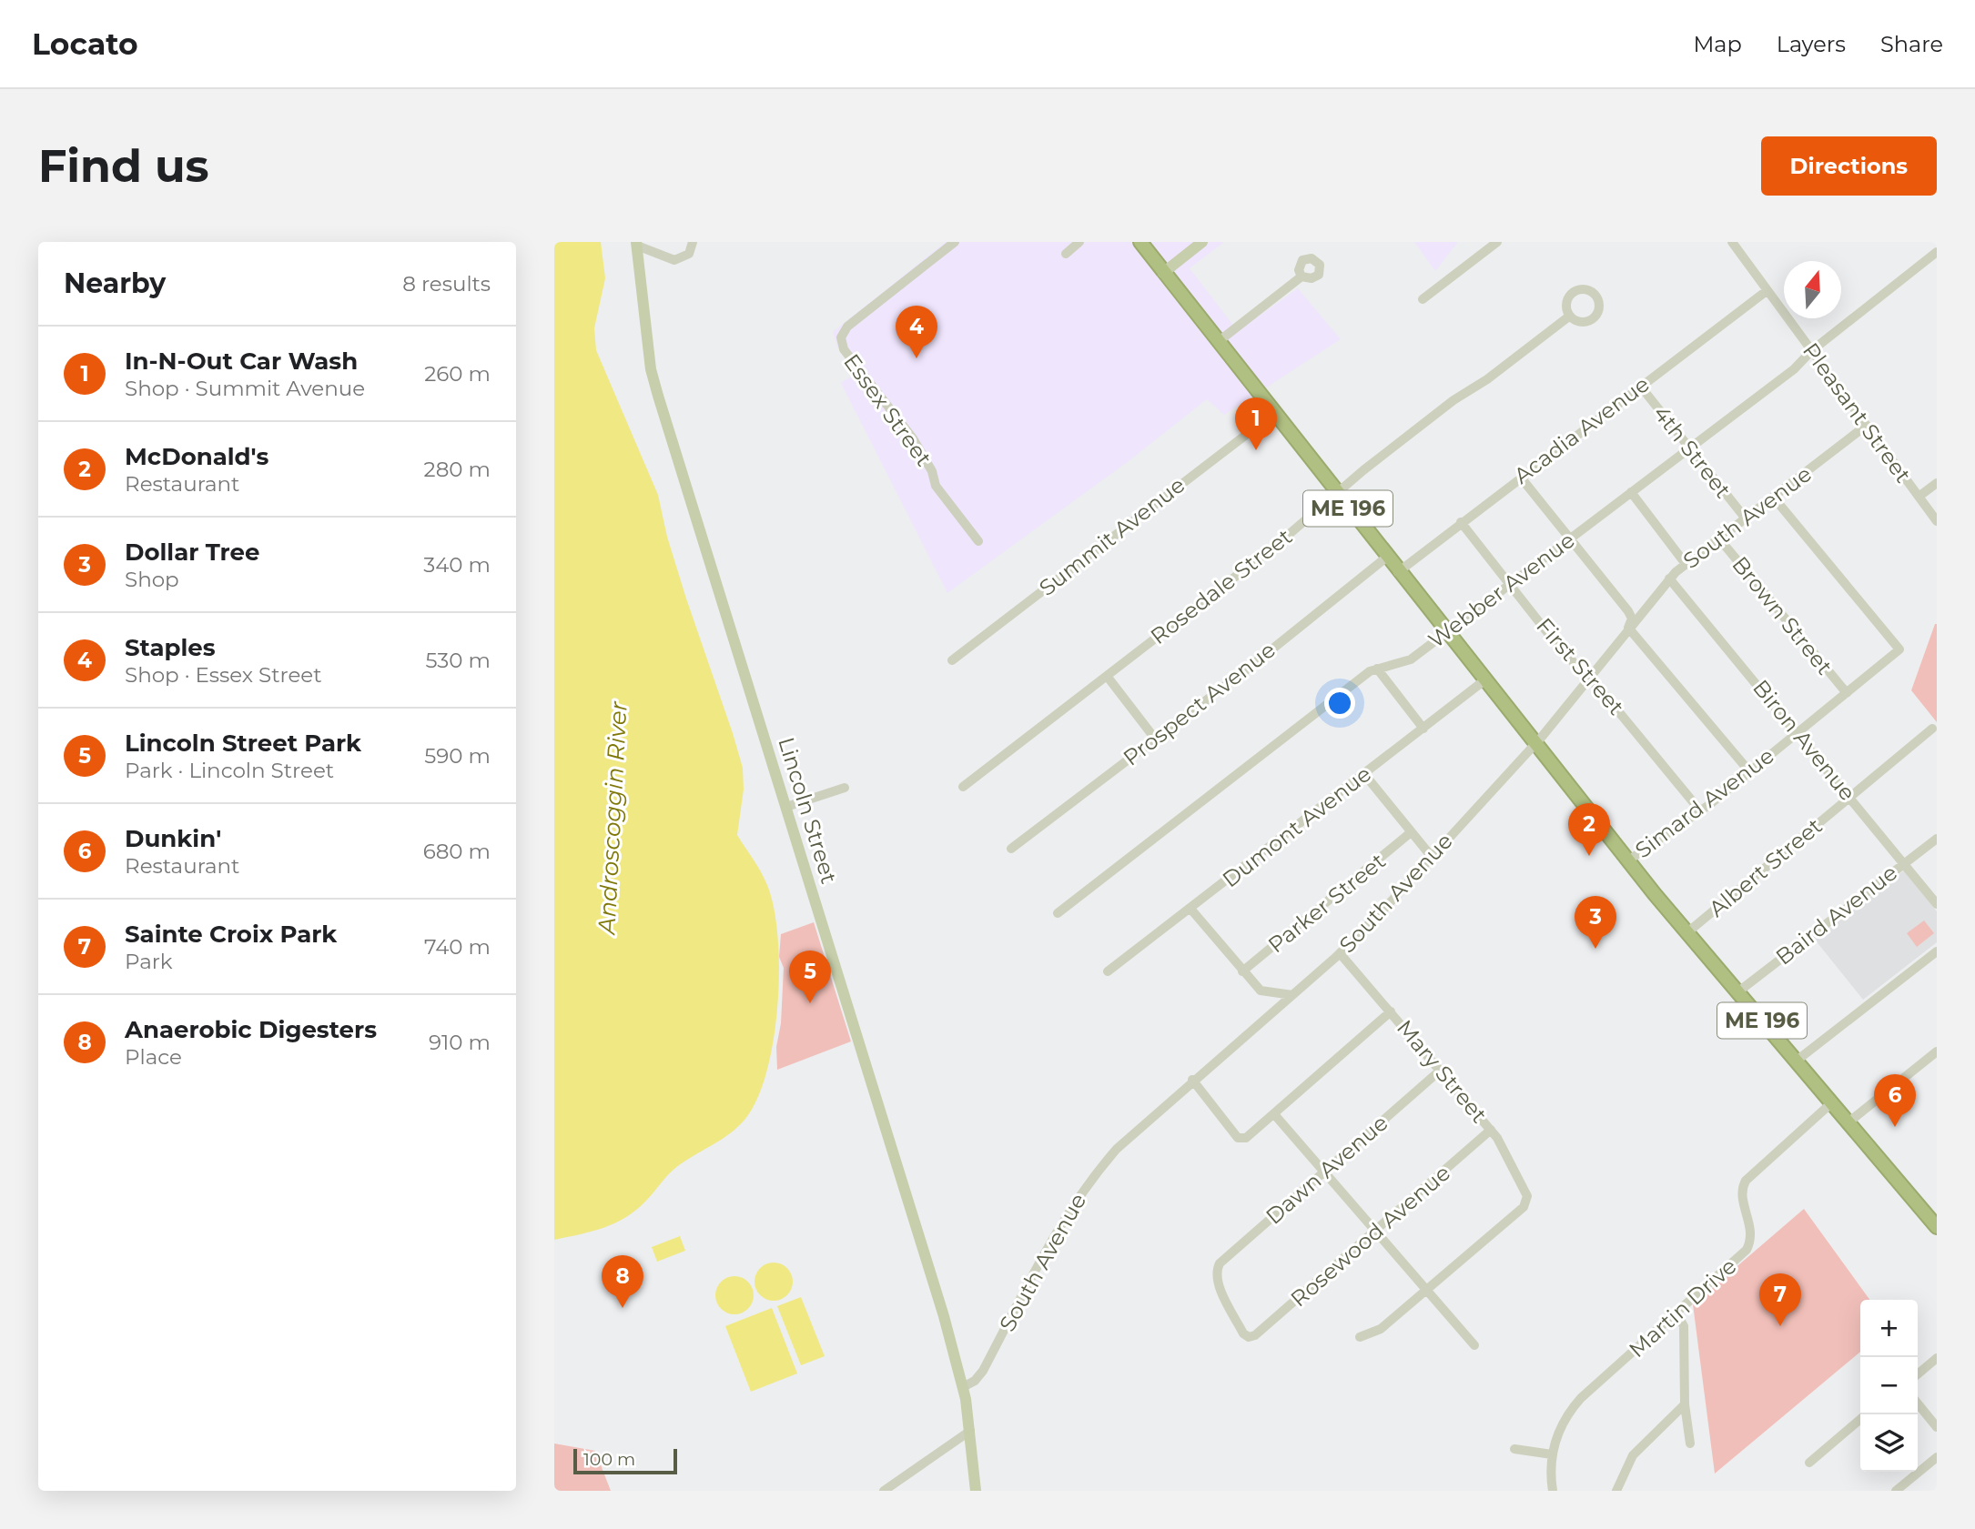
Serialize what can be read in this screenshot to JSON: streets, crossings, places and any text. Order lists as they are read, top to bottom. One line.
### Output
{"streets":{"highway":["ME 196"],"main road":["Lincoln Street"],"street":["Essex Street","Pleasant Street","Acadia Avenue","4th Street","South Avenue","Summit Avenue","Rosedale Street","Webber Avenue","Brown Street","First Street","Prospect Avenue","Biron Avenue","Simard Avenue","Dumont Avenue","Albert Street","Parker Street","Baird Avenue","Mary Street","Dawn Avenue","Rosewood Avenue","Martin Drive"]},"crossings":[["Pleasant Street","Acadia Avenue"],["Pleasant Street","South Avenue"],["Pleasant Street","Webber Avenue"],["Acadia Avenue","4th Street"],["Acadia Avenue","ME 196"],["Acadia Avenue","First Street"],["4th Street","South Avenue"],["4th Street","Webber Avenue"],["ME 196","South Avenue"],["ME 196","Summit Avenue"],["ME 196","Rosedale Street"],["ME 196","Webber Avenue"],["ME 196","Prospect Avenue"],["ME 196","Simard Avenue"],["ME 196","Dumont Avenue"],["ME 196","Albert Street"],["ME 196","Baird Avenue"],["ME 196","Martin Drive"],["South Avenue","Brown Street"],["South Avenue","First Street"],["South Avenue","Biron Avenue"],["South Avenue","Simard Avenue"],["South Avenue","Lincoln Street"],["South Avenue","Mary Street"],["Webber Avenue","First Street"],["Brown Street","Simard Avenue"],["First Street","Simard Avenue"],["Biron Avenue","Simard Avenue"],["Biron Avenue","Albert Street"],["Biron Avenue","Baird Avenue"],["Mary Street","Dawn Avenue"],["Mary Street","Rosewood Avenue"],["Dawn Avenue","Rosewood Avenue"]],"water":["Androscoggin River"],"scale_bar":"100 m","north":"top","page":{"header":"Locato","nav":["Map","Layers","Share"],"buttons":"Directions","title":"Find us","heading":["Nearby","8 results"],"pins":["4","1","2","3","5","6","8","7"],"list":[{"mark":"1","name":"In-N-Out Car Wash","note":"Shop · Summit Avenue","value":"260 m"},{"mark":"2","name":"McDonald's","note":"Restaurant","value":"280 m"},{"mark":"3","name":"Dollar Tree","note":"Shop","value":"340 m"},{"mark":"4","name":"Staples","note":"Shop · Essex Street","value":"530 m"},{"mark":"5","name":"Lincoln Street Park","note":"Park · Lincoln Street","value":"590 m"},{"mark":"6","name":"Dunkin'","note":"Restaurant","value":"680 m"},{"mark":"7","name":"Sainte Croix Park","note":"Park","value":"740 m"},{"mark":"8","name":"Anaerobic Digesters","note":"Place","value":"910 m"}],"map_buttons":["+","−"],"scale":"100 m"}}
